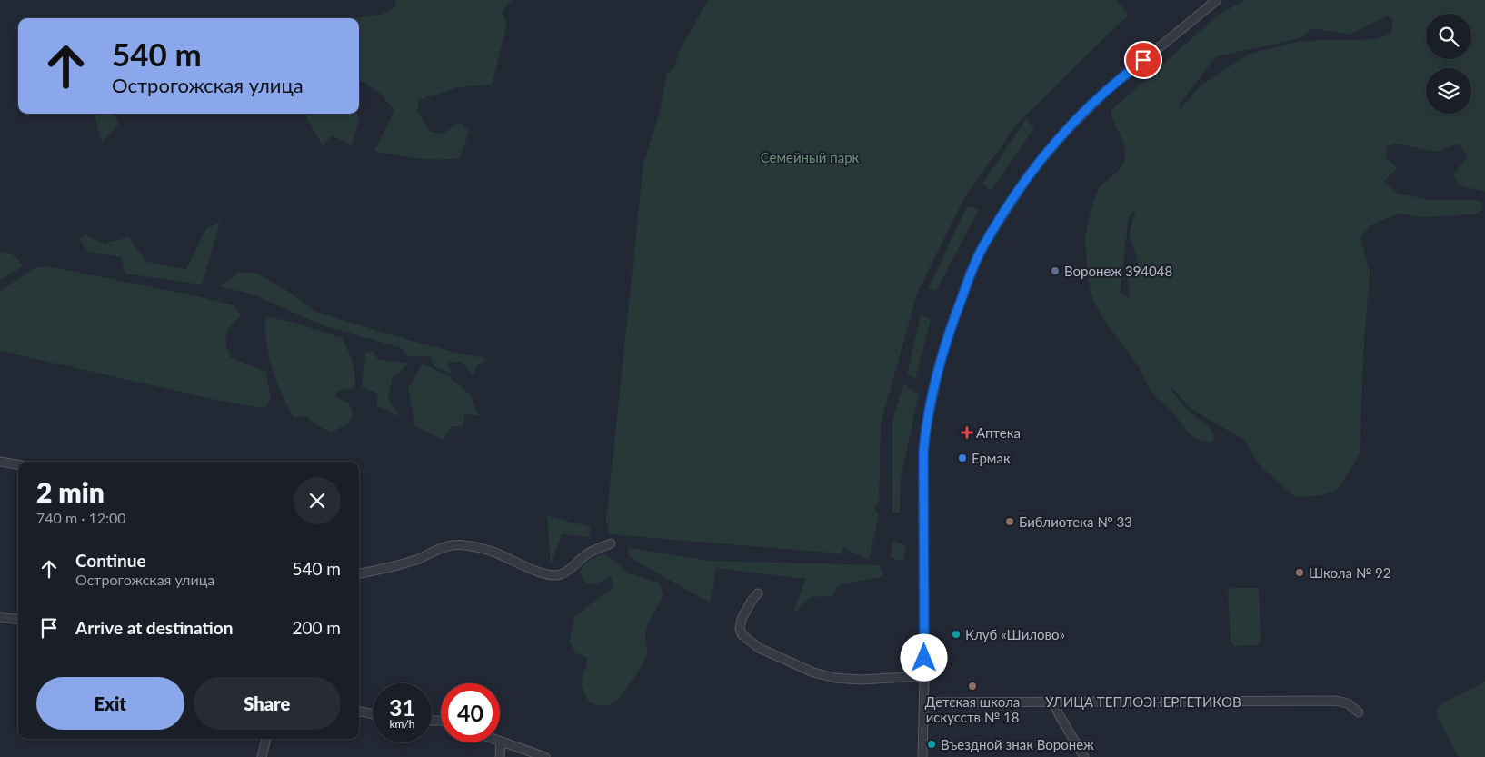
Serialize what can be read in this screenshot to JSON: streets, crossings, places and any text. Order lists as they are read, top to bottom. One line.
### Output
{"streets":{"street":["УЛИЦА ТЕПЛОЭНЕРГЕТИКОВ"]},"parks":["Семейный парк"],"places":{"other":["Воронеж 394048","Ермак","Библиотека № 33","Школа № 92","Клуб «Шилово»","Детская школа искусств № 18","Въездной знак Воронеж"],"health":["Аптека"]},"page":{"turn":["540 m","Острогожская улица"],"heading":["2 min","740 m · 12:00"],"list":[{"name":"Continue","note":"Острогожская улица","value":"540 m"},{"name":"Arrive at destination","value":"200 m"}],"buttons":["Exit","Share"],"speed":"31 km/h","limit":"40"}}
